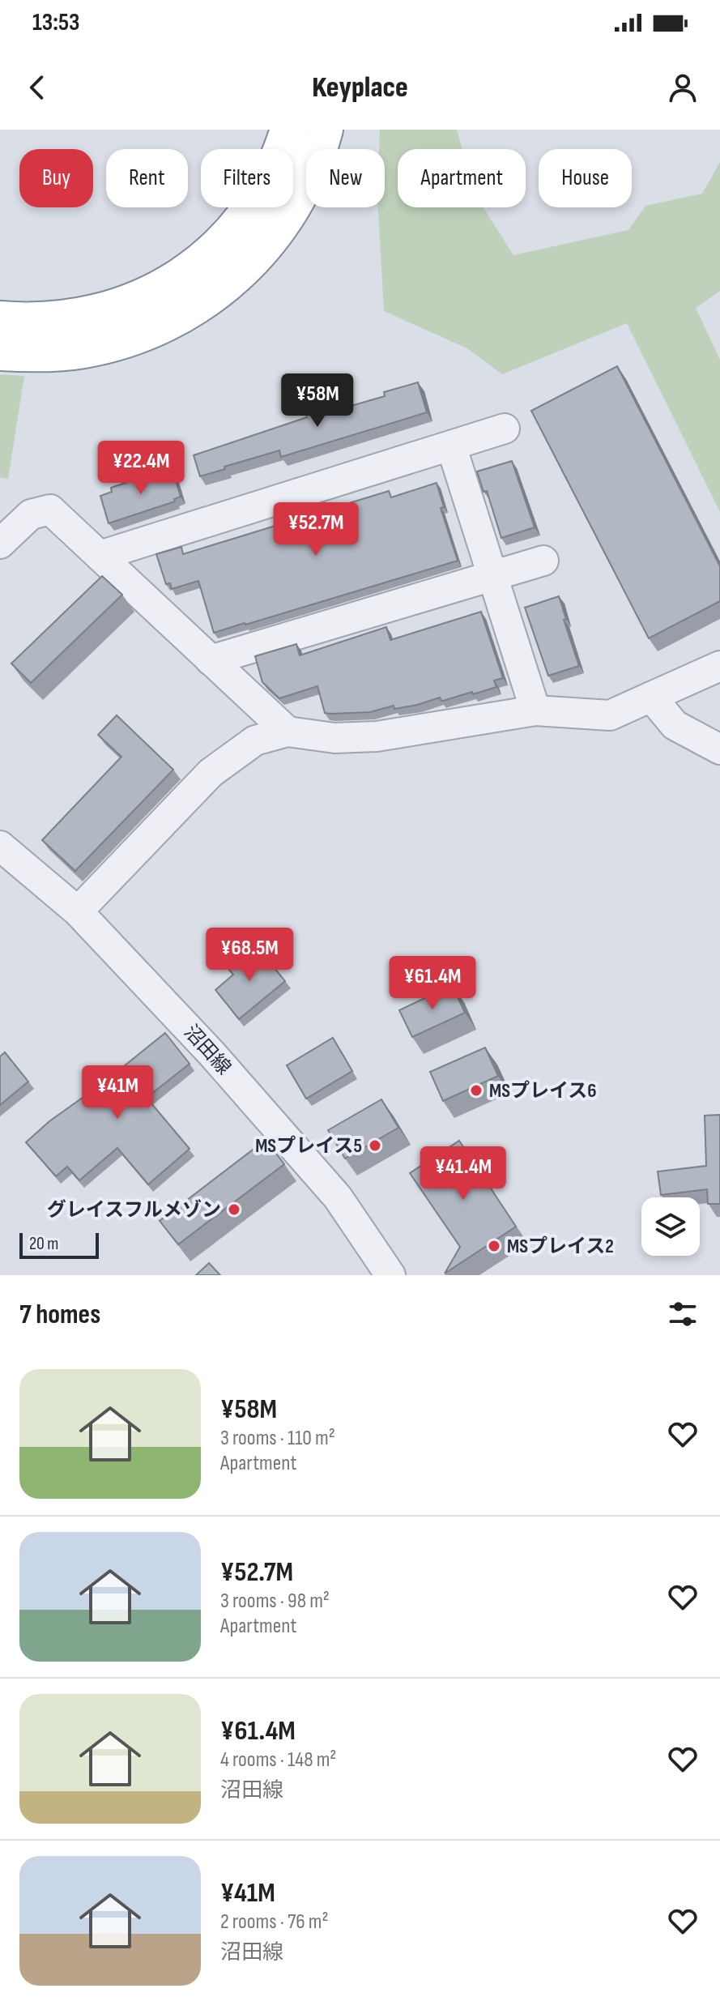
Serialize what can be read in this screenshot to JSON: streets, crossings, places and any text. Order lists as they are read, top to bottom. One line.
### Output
{"streets":{"street":["沼田線"]},"places":["MSプレイス6","MSプレイス5","グレイスフルメゾン","MSプレイス2"],"scale_bar":"20 m","page":{"status":"13:53","header":"Keyplace","chip":["Buy","Rent","Filters","New","Apartment","House"],"price":["¥58M","¥22.4M","¥52.7M","¥68.5M","¥61.4M","¥41M","¥41.4M"],"scale":"20 m","heading":"7 homes","list":[{"name":"¥58M","note":"3 rooms · 110 m² · Apartment"},{"name":"¥52.7M","note":"3 rooms · 98 m² · Apartment"},{"name":"¥61.4M","note":"4 rooms · 148 m² · 沼田線"},{"name":"¥41M","note":"2 rooms · 76 m² · 沼田線"}]}}
